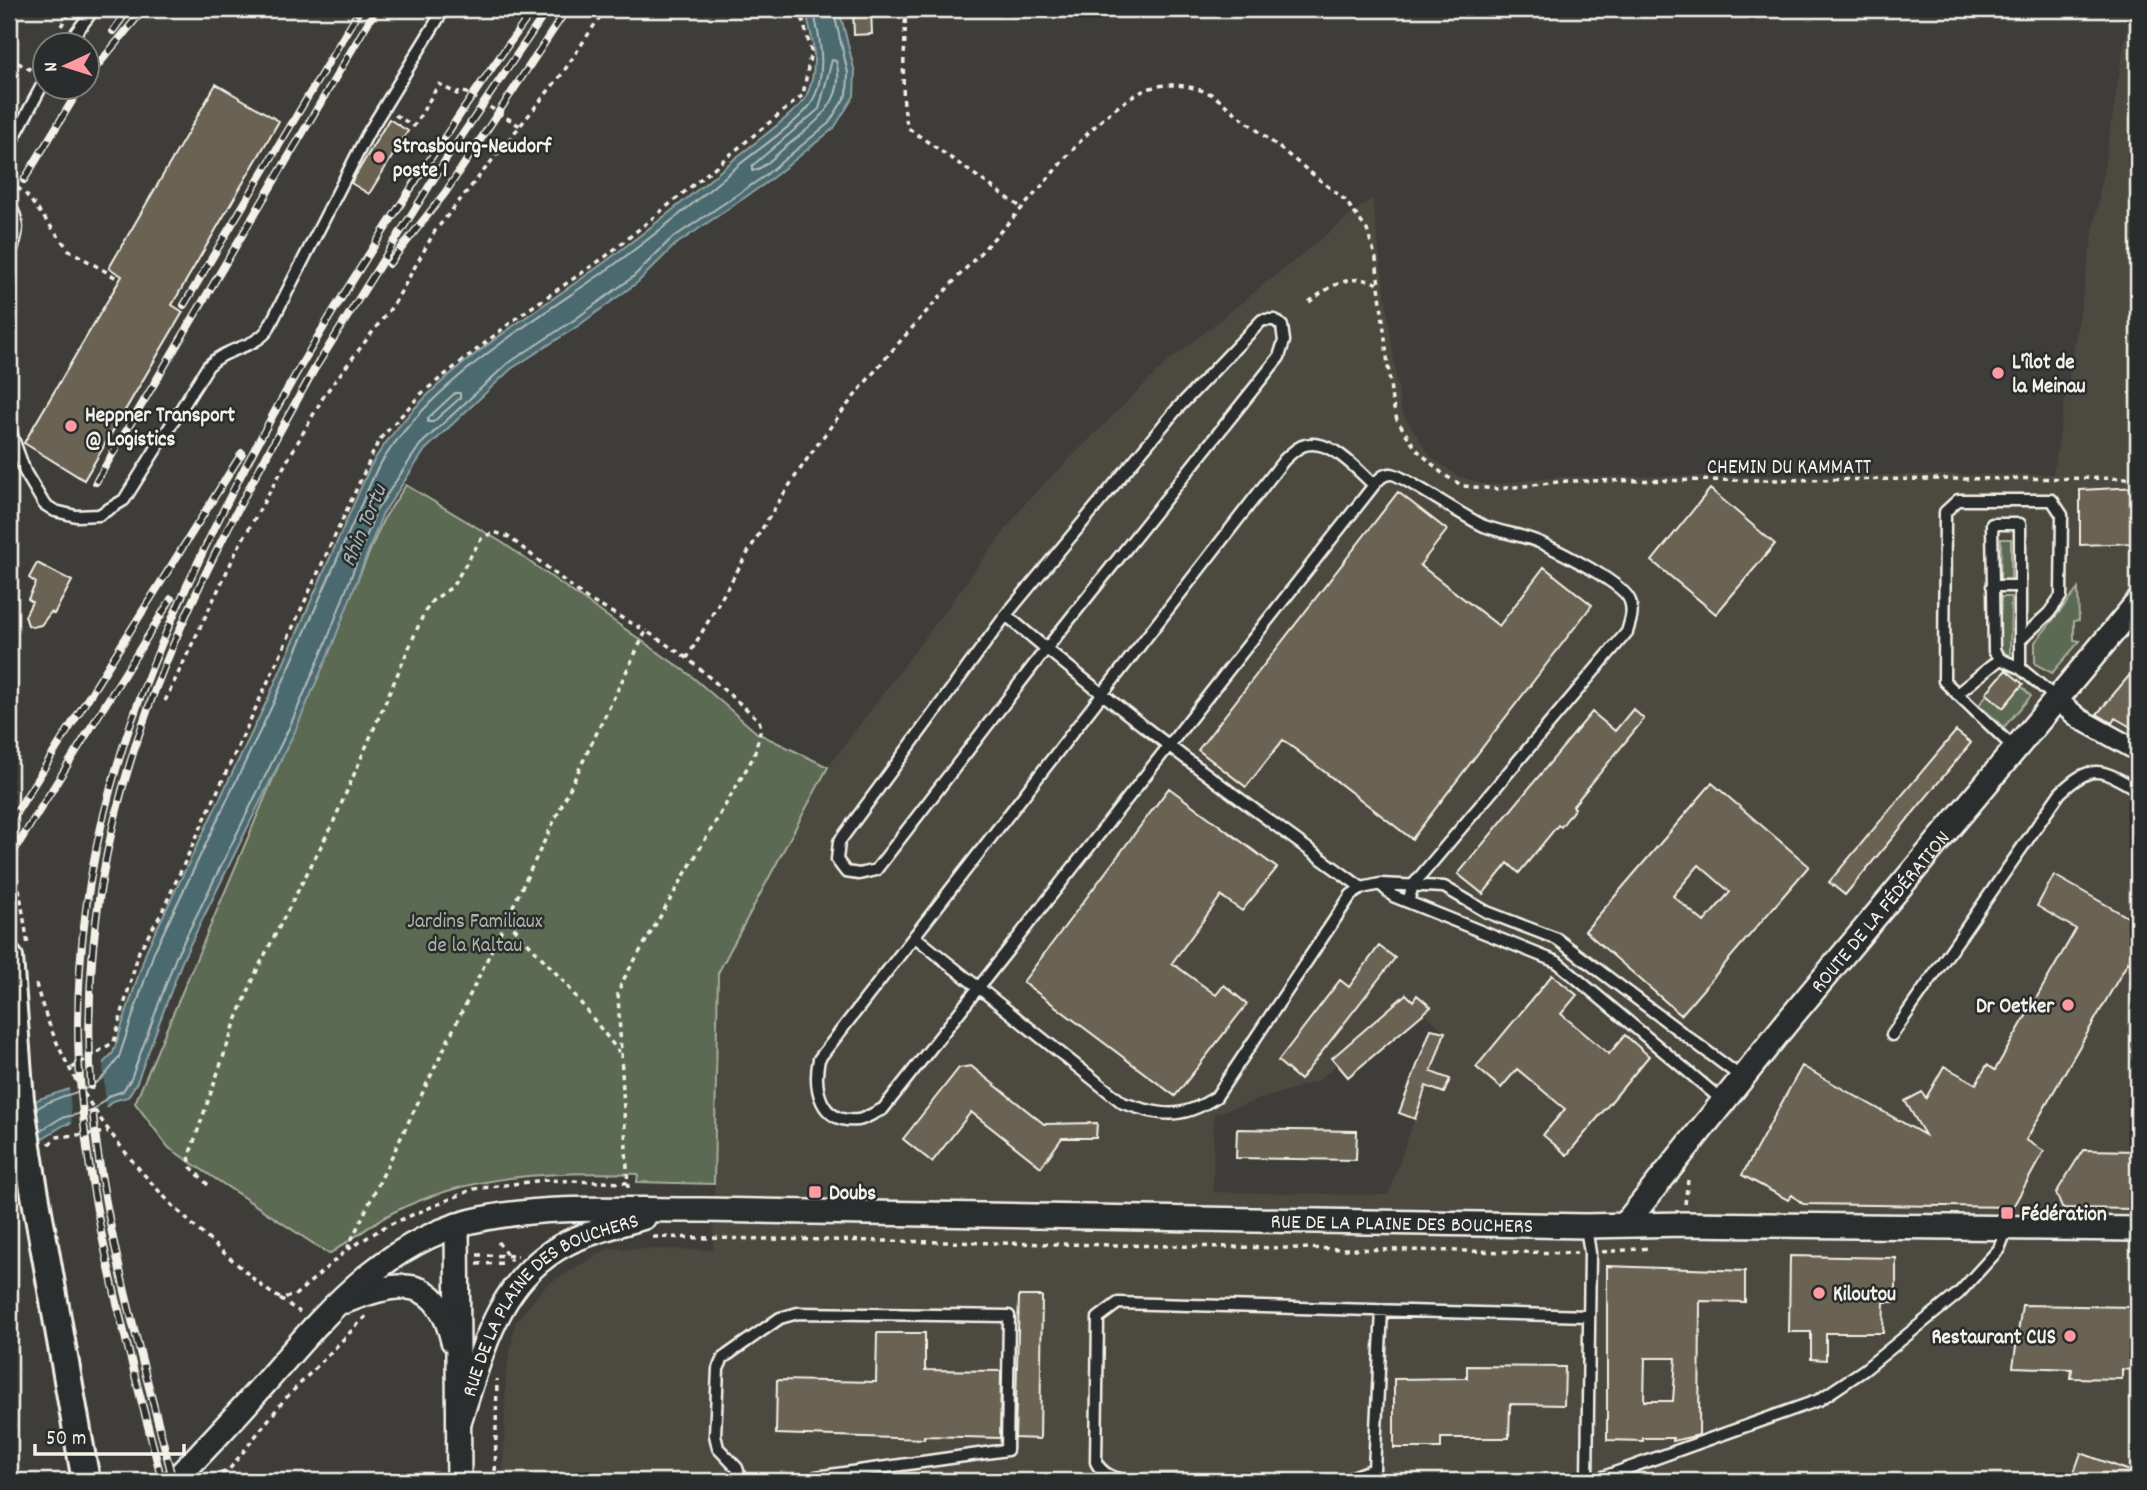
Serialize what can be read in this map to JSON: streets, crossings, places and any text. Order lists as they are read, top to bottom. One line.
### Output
{"streets":{"street":["ROUTE DE LA FÉDÉRATION","RUE DE LA PLAINE DES BOUCHERS"],"path":["CHEMIN DU KAMMATT"]},"crossings":[["ROUTE DE LA FÉDÉRATION","RUE DE LA PLAINE DES BOUCHERS"]],"water":["Rhin Tortu"],"parks":["Jardins Familiaux de la Kaltau"],"places":{"other":["Strasbourg-Neudorf poste 1","L'îlot de la Meinau","Heppner Transport @ Logistics","Dr Oetker","Kiloutou","Restaurant CUS"],"transit":["Doubs","Fédération"]},"scale_bar":"50 m","north":"left"}
